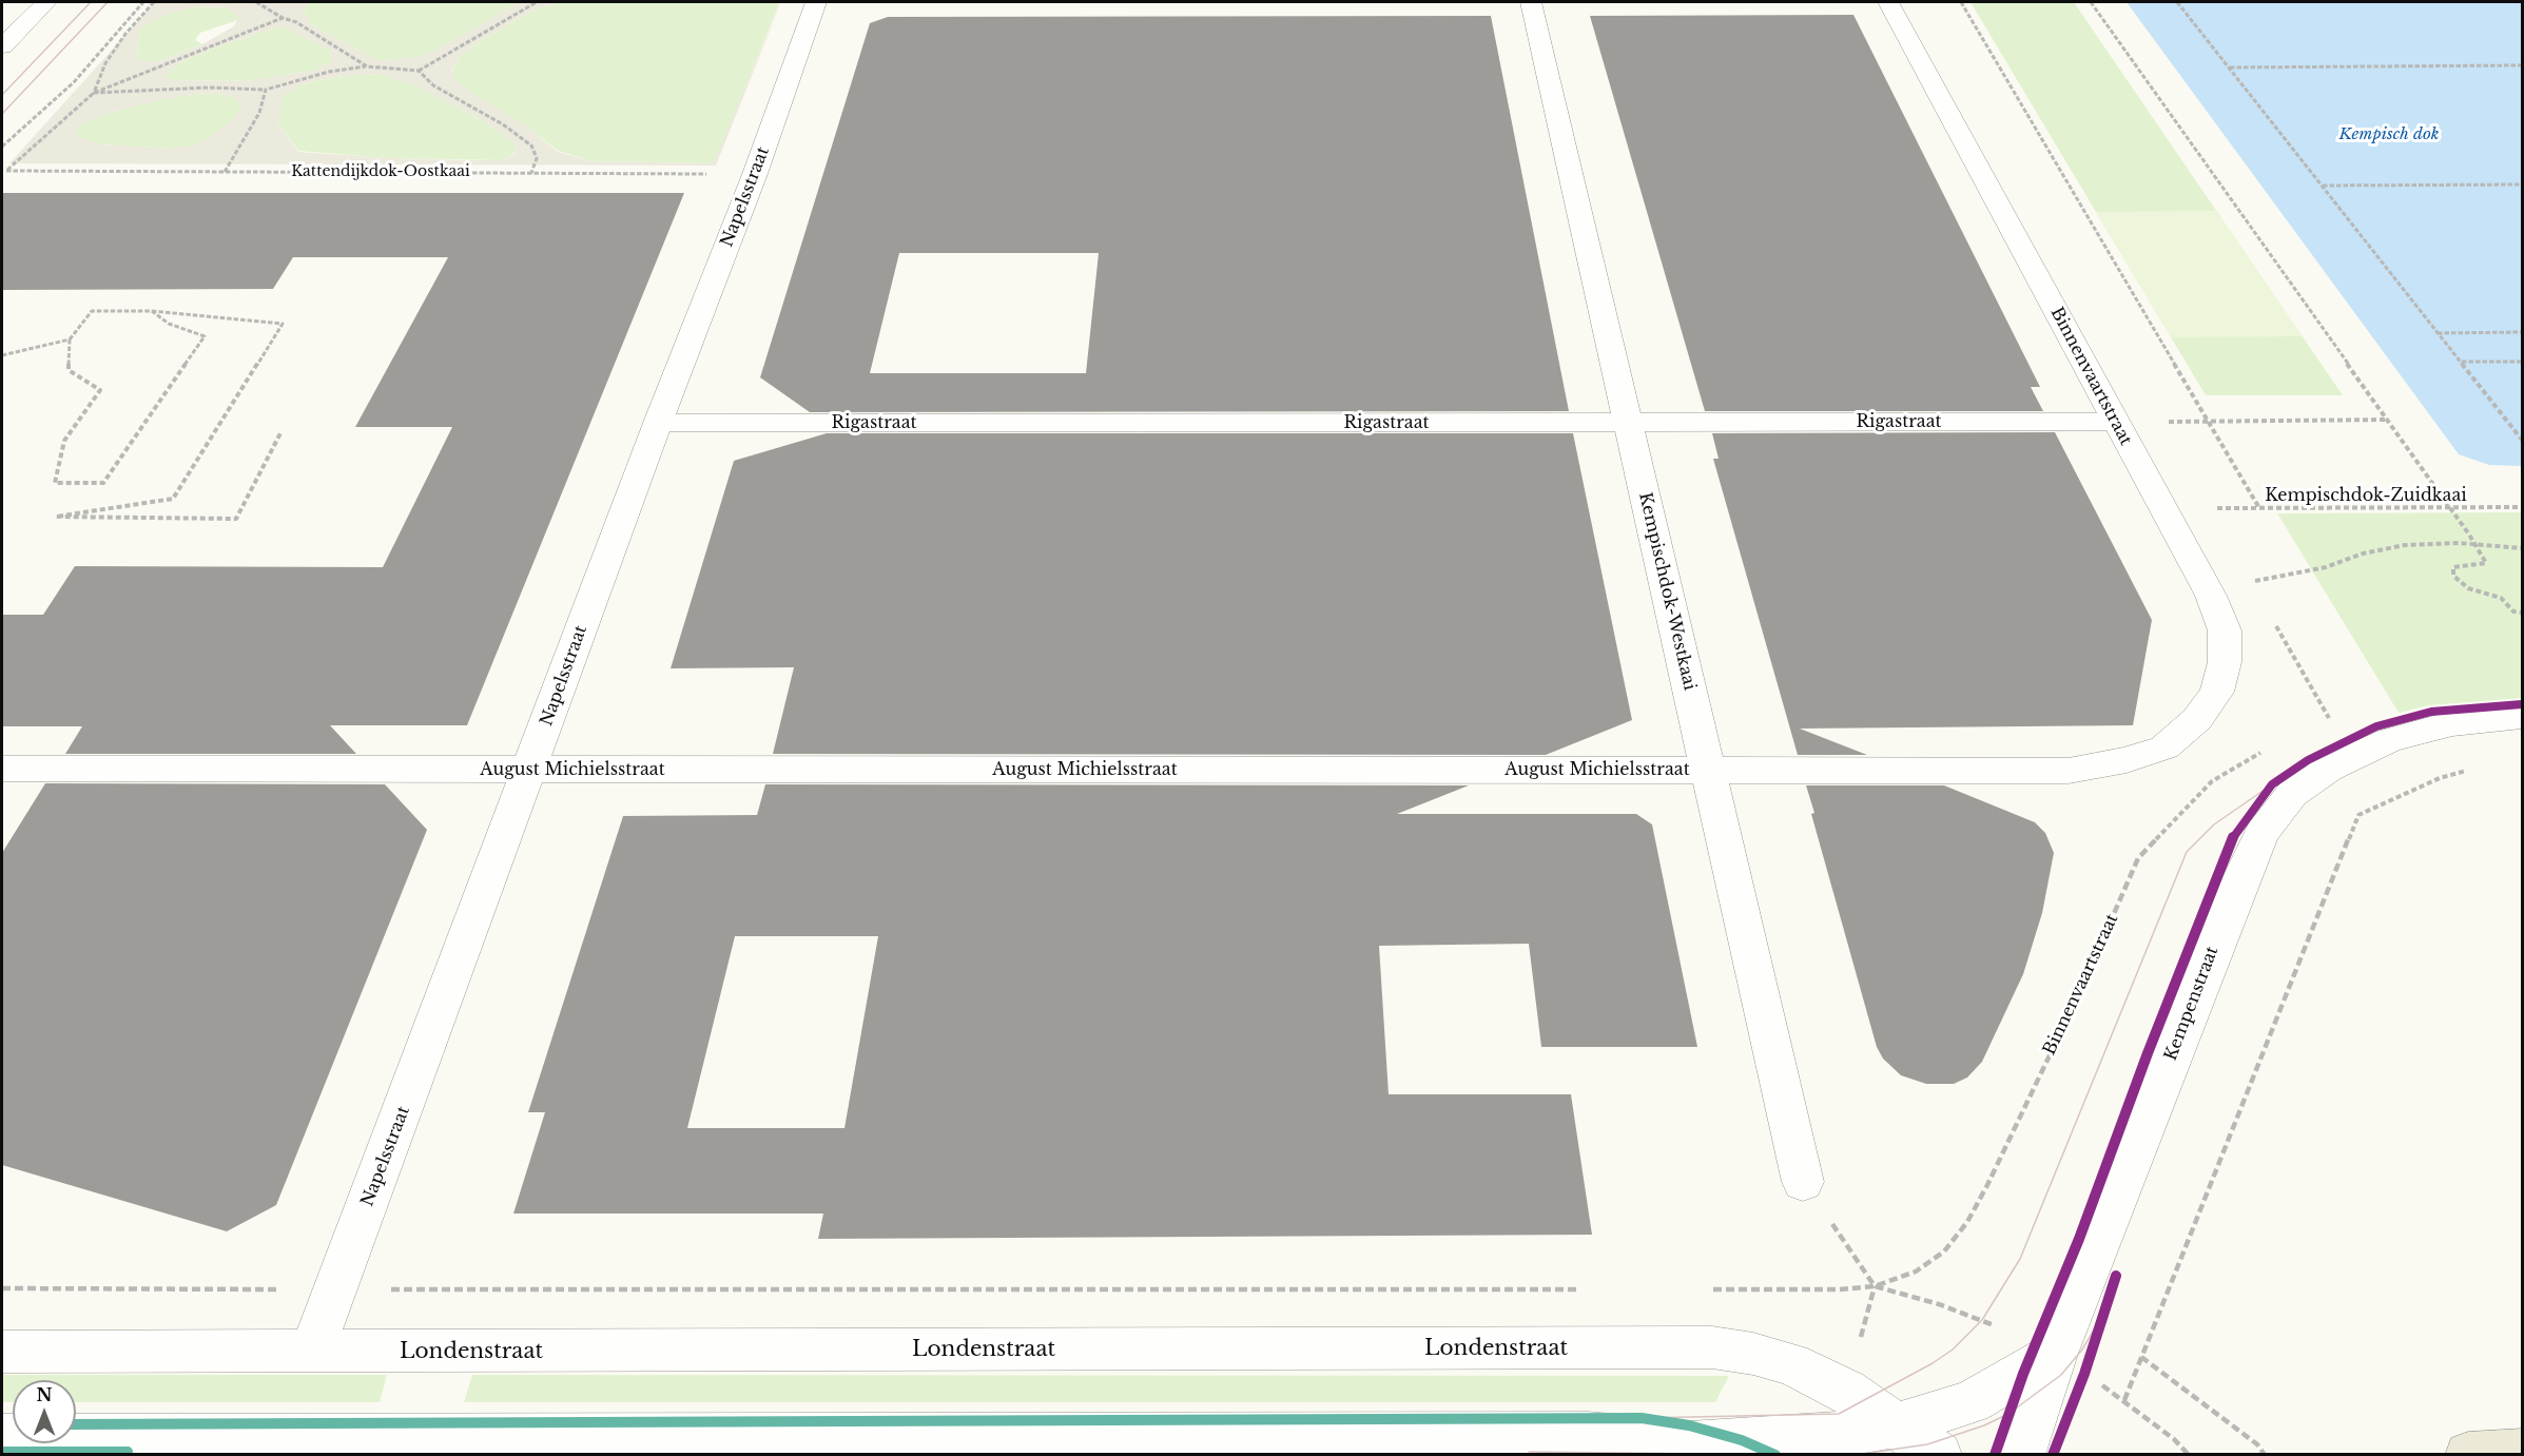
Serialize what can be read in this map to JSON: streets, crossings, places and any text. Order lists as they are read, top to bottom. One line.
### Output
{"streets":{"street":["Napelsstraat","Binnenvaartstraat","Rigastraat","Kempischdok-Westkaai","August Michielsstraat","Kempenstraat","Londenstraat"],"path":["Kattendijkdok-Oostkaai","Kempischdok-Zuidkaai"]},"crossings":[["Kattendijkdok-Oostkaai","Napelsstraat"],["Napelsstraat","Rigastraat"],["Napelsstraat","August Michielsstraat"],["Napelsstraat","Londenstraat"],["Binnenvaartstraat","Rigastraat"],["Binnenvaartstraat","August Michielsstraat"],["Rigastraat","Kempischdok-Westkaai"],["Kempischdok-Westkaai","August Michielsstraat"]],"water":["Kempisch dok"],"north":"top"}
